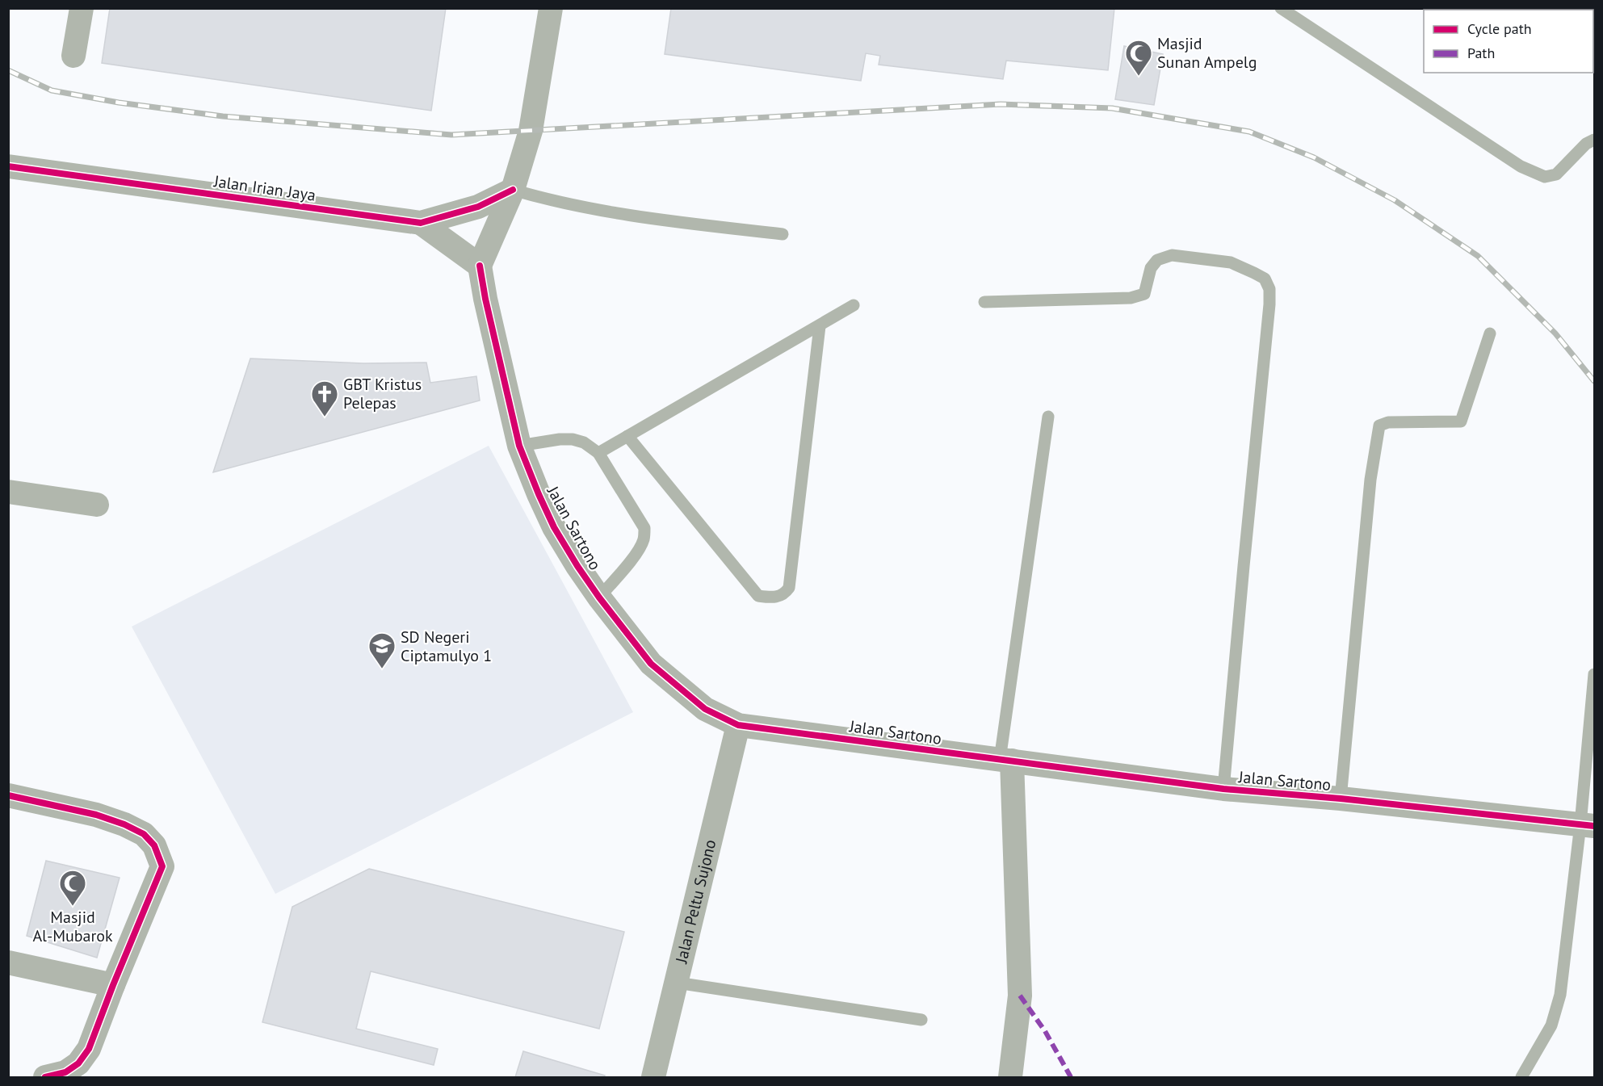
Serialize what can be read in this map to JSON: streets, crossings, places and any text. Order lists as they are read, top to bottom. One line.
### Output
{"streets":{"street":["Jalan Irian Jaya","Jalan Sartono","Jalan Peltu Sujono"]},"crossings":[["Jalan Irian Jaya","Jalan Sartono"],["Jalan Sartono","Jalan Peltu Sujono"]],"places":{"mosque":["Masjid Sunan Ampelg","Masjid Al-Mubarok"],"church":["GBT Kristus Pelepas"],"school or university":["SD Negeri Ciptamulyo 1"]},"legend":["Cycle path","Path"]}
